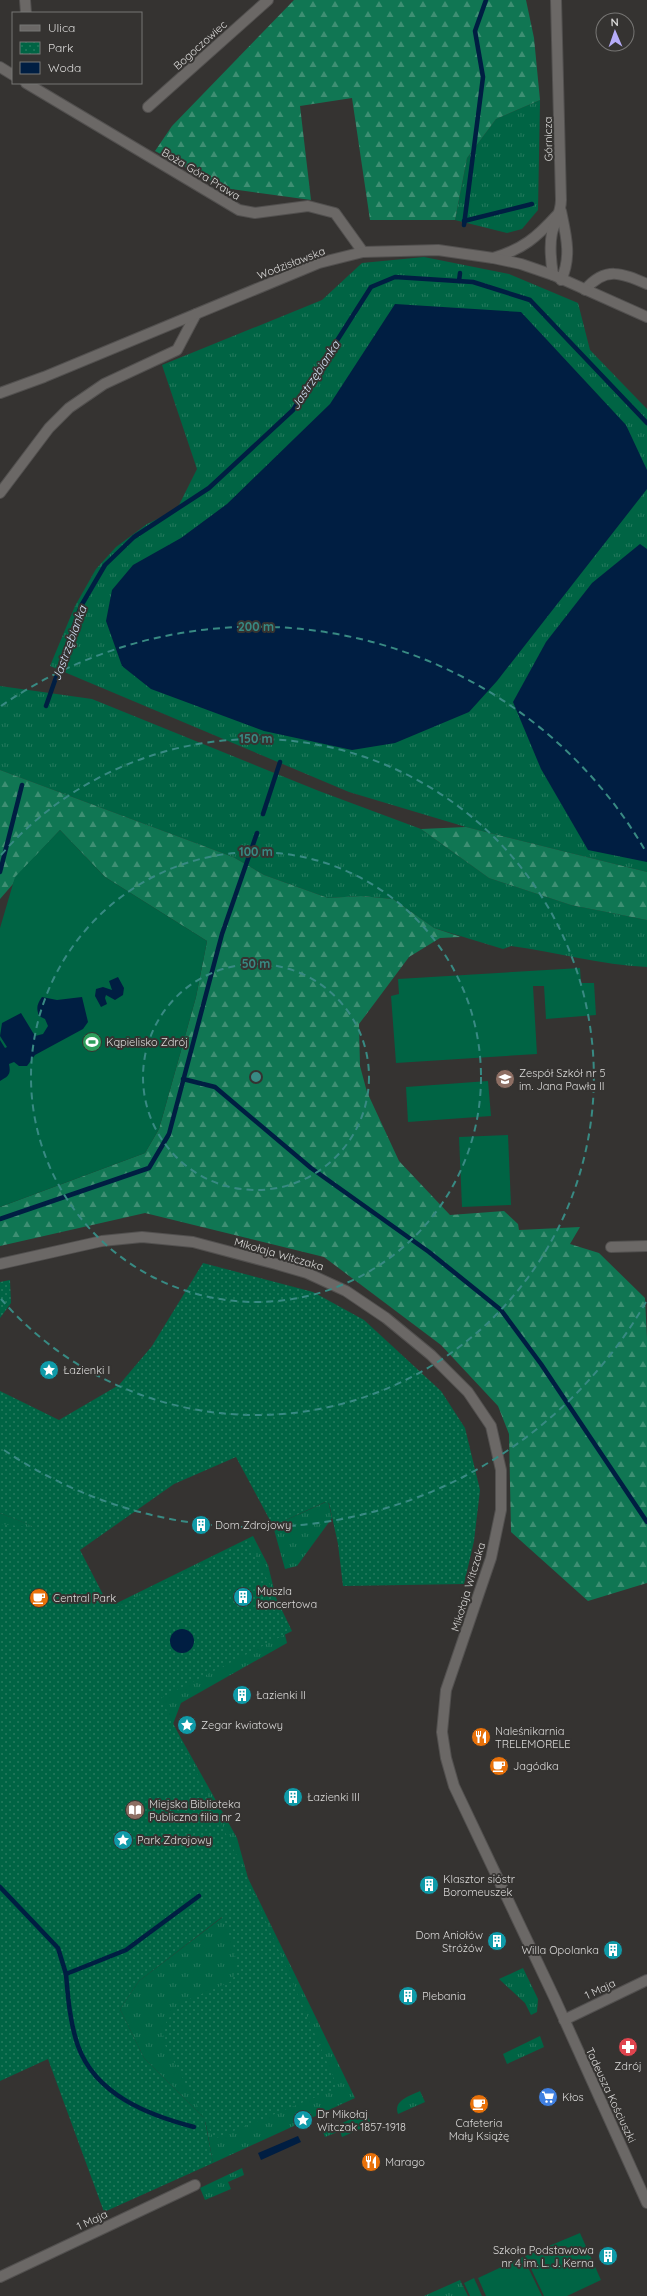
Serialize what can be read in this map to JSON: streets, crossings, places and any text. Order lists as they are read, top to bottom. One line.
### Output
{"streets":{"street":["Bogoczowiec","Górnicza","Boża Góra Prawa","Wodzisławska","Mikołaja Witczaka","1 Maja","Tadeusza Kościuszki"]},"crossings":[["Górnicza","Wodzisławska"],["Boża Góra Prawa","Wodzisławska"],["Mikołaja Witczaka","1 Maja"],["Mikołaja Witczaka","Tadeusza Kościuszki"],["1 Maja","Tadeusza Kościuszki"]],"water":["Jastrzębianka"],"places":{"sports":["Kąpielisko Zdrój"],"school or university":["Zespół Szkół nr 5 im. Jana Pawła II"],"place":["Łazienki I","Zegar kwiatowy","Park Zdrojowy","Dr Mikołaj Witczak 1857-1918"],"building":["Dom Zdrojowy","Muszla koncertowa","Łazienki II","Łazienki III","Klasztor sióstr Boromeuszek","Dom Aniołów Stróżów","Willa Opolanka","Plebania","Szkoła Podstawowa nr 4 im. L. J. Kerna"],"cafe":["Central Park","Jagódka","Cafeteria Mały Książę"],"restaurant":["Naleśnikarnia TRELEMORELE","Marago"],"library":["Miejska Biblioteka Publiczna filia nr 2"],"pharmacy":["Zdrój"],"supermarket":["Kłos"]},"legend":["Ulica","Park","Woda"],"north":"top","rings":["200 m","150 m","100 m","50 m"]}
